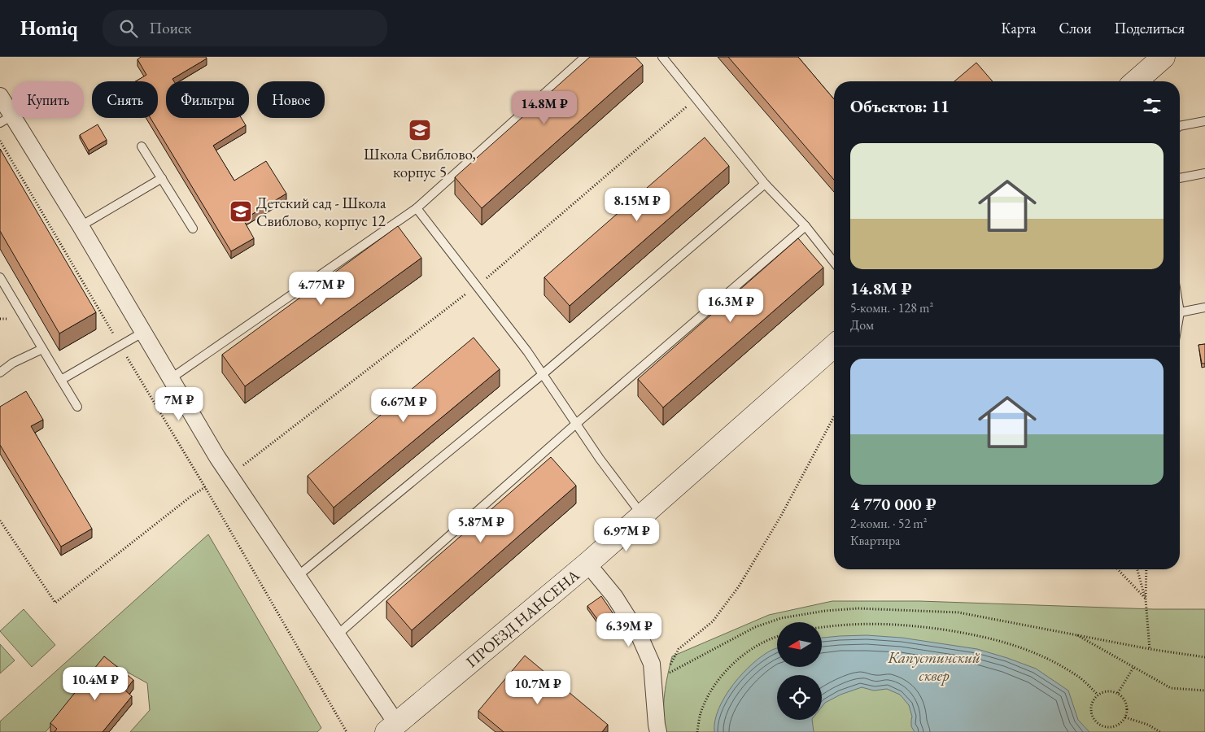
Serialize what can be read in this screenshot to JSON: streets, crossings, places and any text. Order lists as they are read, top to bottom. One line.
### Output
{"streets":{"street":["ПРОЕЗД НАНСЕНА"]},"parks":["Капустинский сквер"],"places":{"school or university":["Школа Свиблово, корпус 5","Детский сад - Школа Свиблово, корпус 12"]},"north":"left","page":{"header":"Homiq","search":"Поиск","nav":["Карта","Слои","Поделиться"],"chip":["Купить","Снять","Фильтры","Новое"],"heading":"Объектов: 11","price":["14.8M ₽","8.15M ₽","4.77M ₽","16.3M ₽","7M ₽","6.67M ₽","5.87M ₽","6.97M ₽","6.39M ₽","10.4M ₽","10.7M ₽"],"list":[{"name":"14.8M ₽","note":"5-комн. · 128 m² · Дом"},{"name":"4 770 000 ₽","note":"2-комн. · 52 m² · Квартира"}]}}
